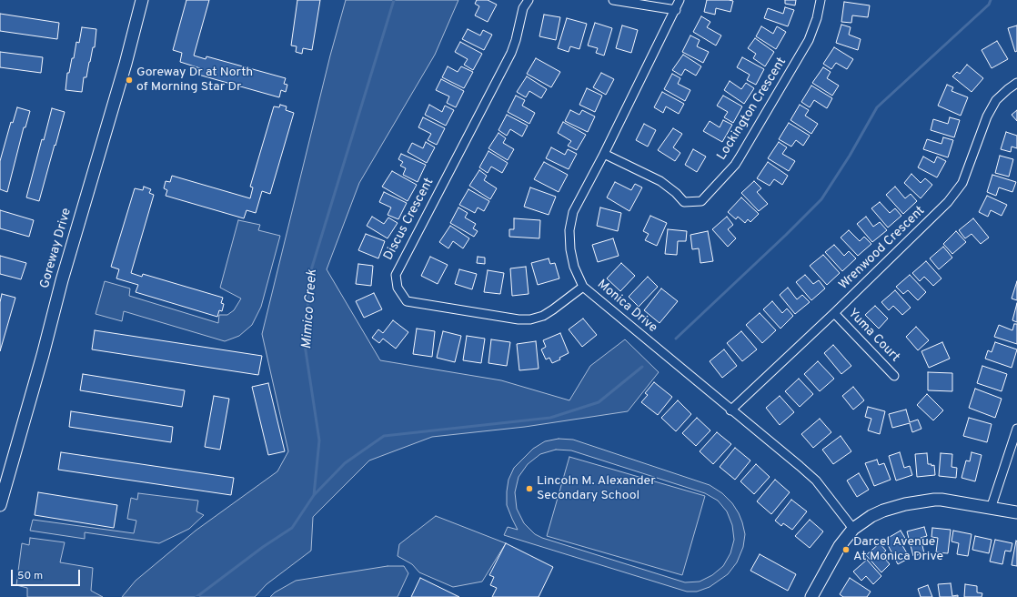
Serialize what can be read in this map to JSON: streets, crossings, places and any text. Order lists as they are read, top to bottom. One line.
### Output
{"streets":{"main road":["Goreway Drive"],"street":["Lockington Crescent","Discus Crescent","Wrenwood Crescent","Monica Drive","Yuma Court"]},"crossings":[["Lockington Crescent","Monica Drive"],["Discus Crescent","Monica Drive"],["Wrenwood Crescent","Monica Drive"],["Wrenwood Crescent","Yuma Court"]],"water":["Mimico Creek"],"places":["Goreway Dr at North of Morning Star Dr","Lincoln M. Alexander Secondary School","Darcel Avenue At Monica Drive"],"scale_bar":"50 m"}
